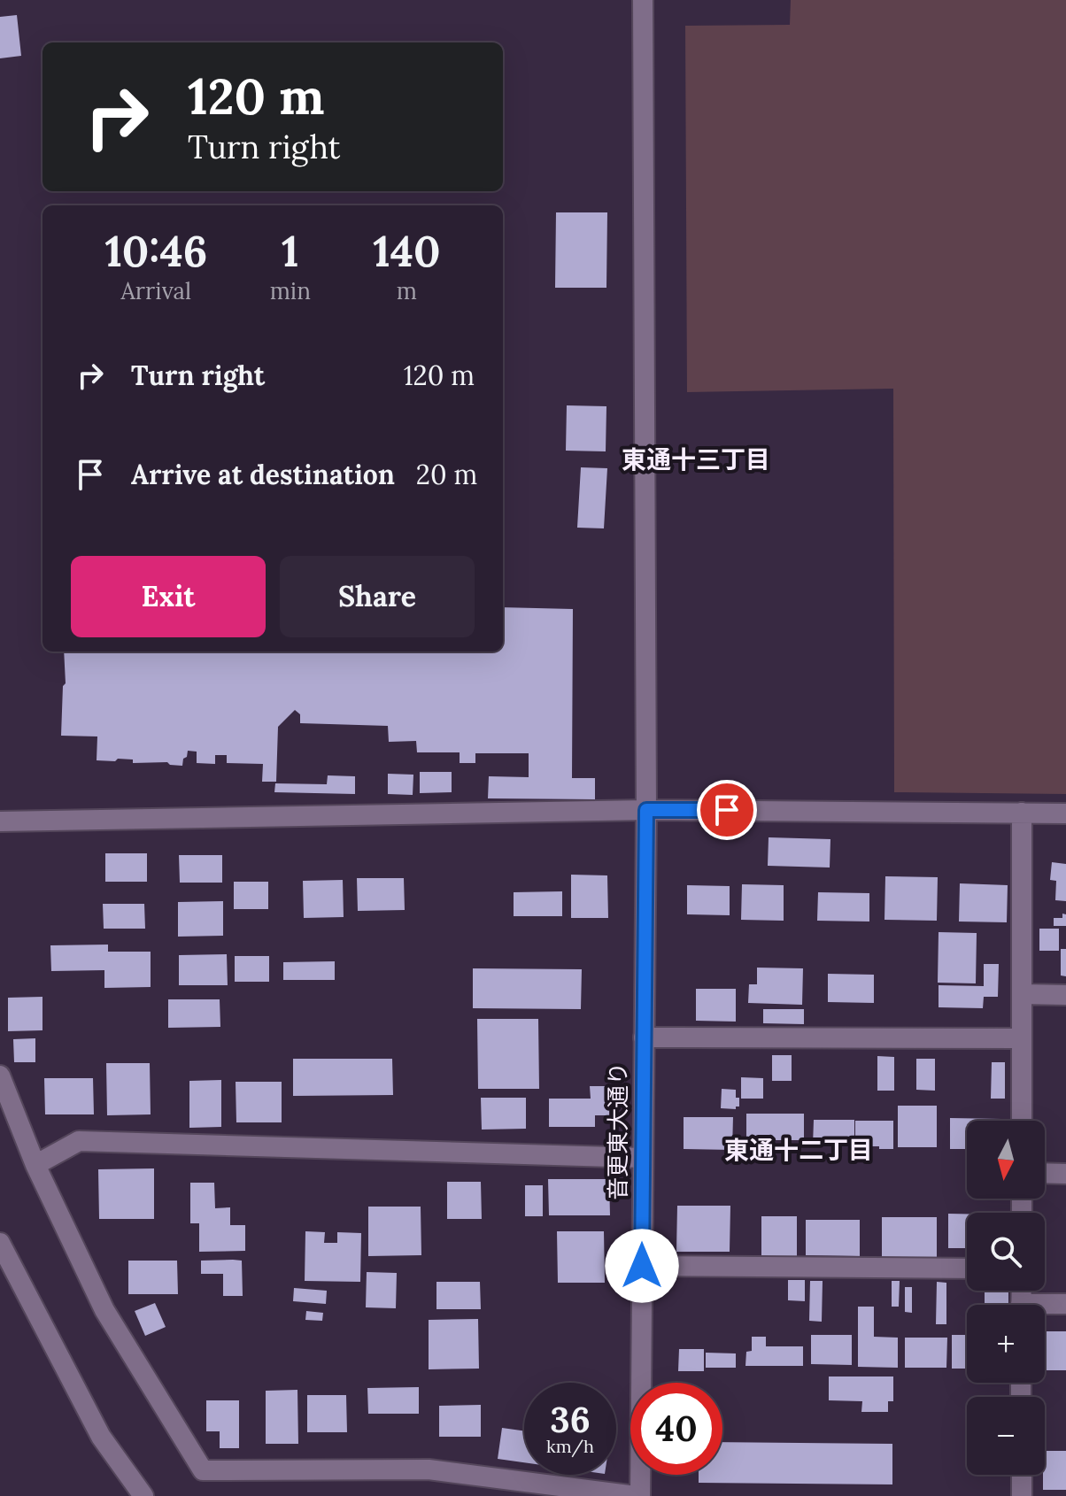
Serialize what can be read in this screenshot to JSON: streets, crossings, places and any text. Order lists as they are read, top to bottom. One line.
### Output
{"streets":{"street":["音更東大通り"]},"districts":["東通十三丁目","東通十二丁目"],"north":"bottom","page":{"turn":["120 m","Turn right"],"eta":["10:46","Arrival","1","min","140","m"],"list":[{"name":"Turn right","value":"120 m"},{"name":"Arrive at destination","value":"20 m"}],"buttons":["Exit","Share"],"map_buttons":["+","−"],"speed":"36 km/h","limit":"40"}}
